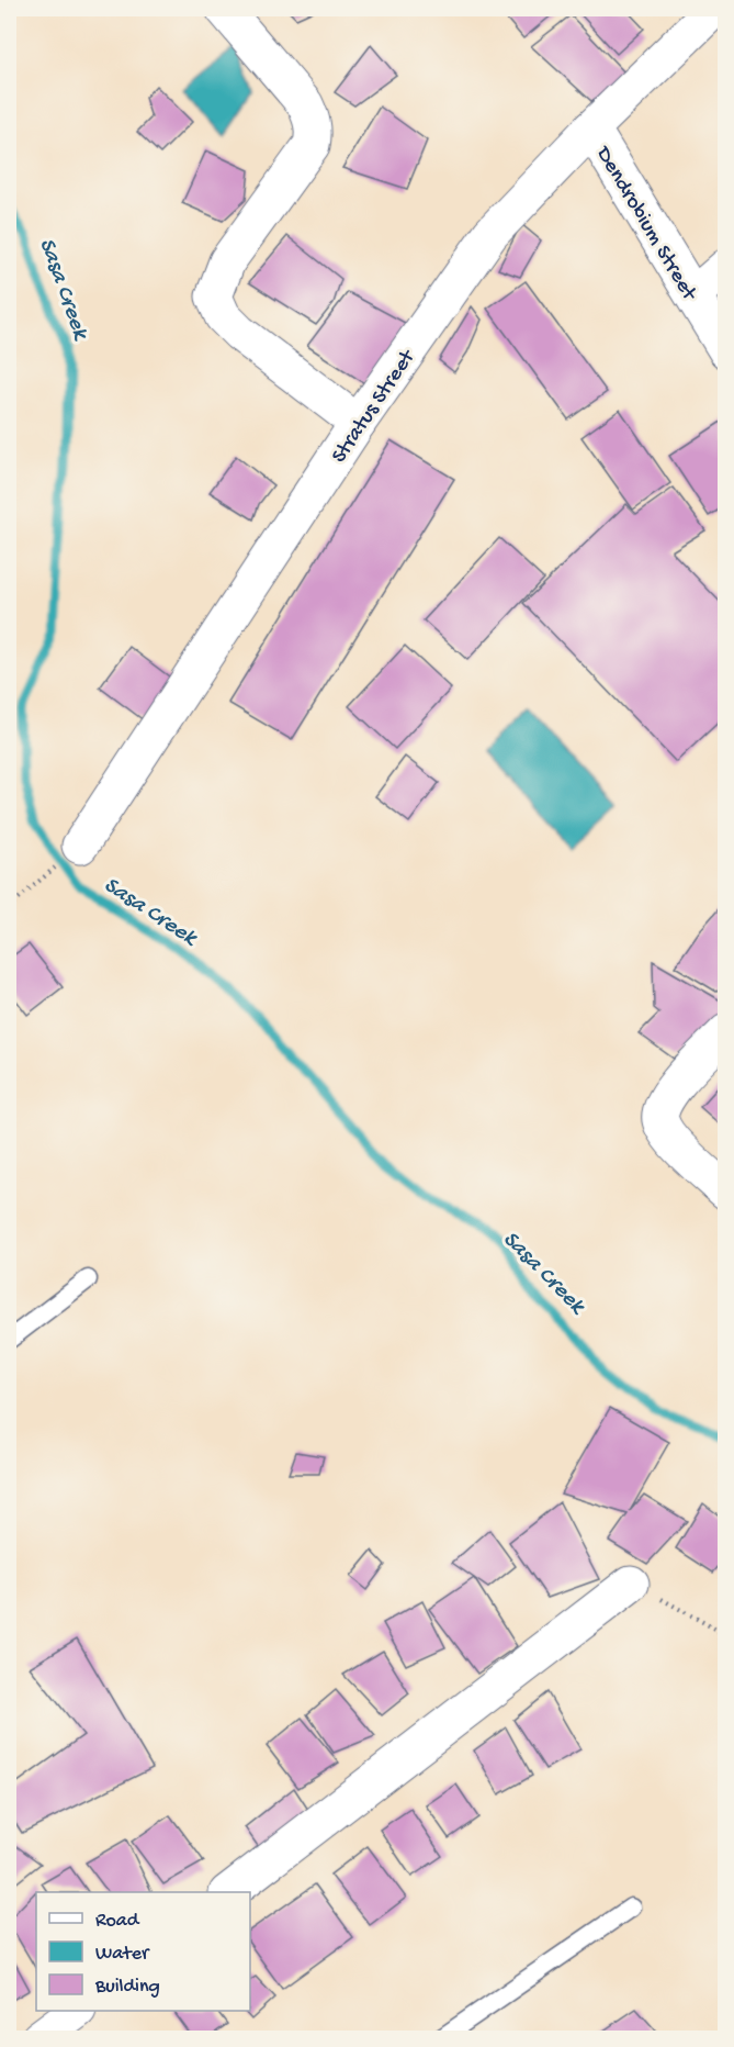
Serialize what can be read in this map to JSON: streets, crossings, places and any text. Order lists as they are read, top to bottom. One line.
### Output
{"streets":{"street":["Dendrobium Street","Stratus Street"]},"crossings":[["Dendrobium Street","Stratus Street"]],"water":["Sasa Creek"],"legend":["Road","Water","Building"]}
